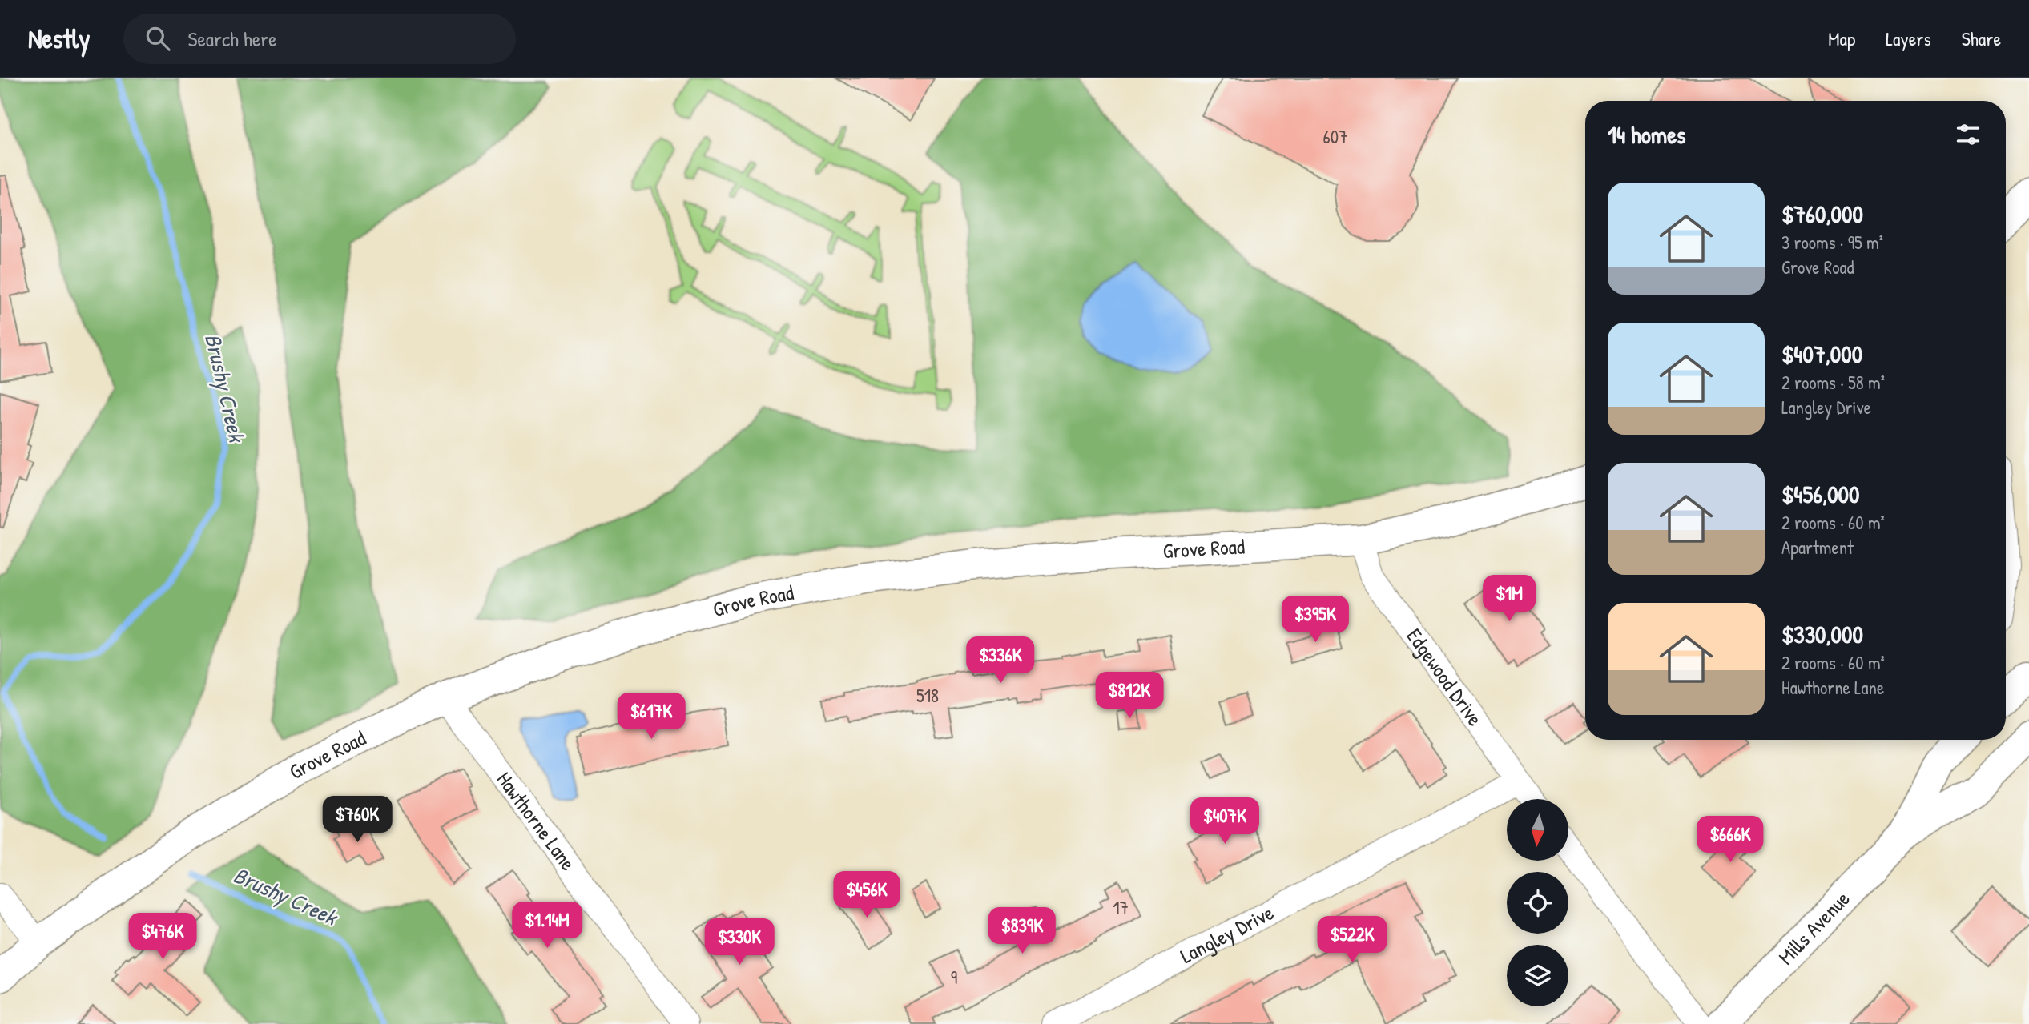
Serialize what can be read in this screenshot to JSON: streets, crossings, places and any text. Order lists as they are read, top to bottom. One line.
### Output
{"streets":{"main road":["Grove Road","Mills Avenue"],"street":["Edgewood Drive","Hawthorne Lane","Langley Drive"]},"crossings":[["Grove Road","Edgewood Drive"],["Grove Road","Hawthorne Lane"],["Edgewood Drive","Langley Drive"]],"water":["Brushy Creek"],"house_numbers":["607","518","17","9"],"north":"bottom","page":{"header":"Nestly","search":"Search here","nav":["Map","Layers","Share"],"heading":"14 homes","list":[{"name":"$760,000","note":"3 rooms · 95 m² · Grove Road"},{"name":"$407,000","note":"2 rooms · 58 m² · Langley Drive"},{"name":"$456,000","note":"2 rooms · 60 m² · Apartment"},{"name":"$330,000","note":"2 rooms · 60 m² · Hawthorne Lane"}],"price":["$1M","$395K","$336K","$812K","$617K","$760K","$407K","$666K","$456K","$1.14M","$839K","$476K","$522K","$330K"]}}
